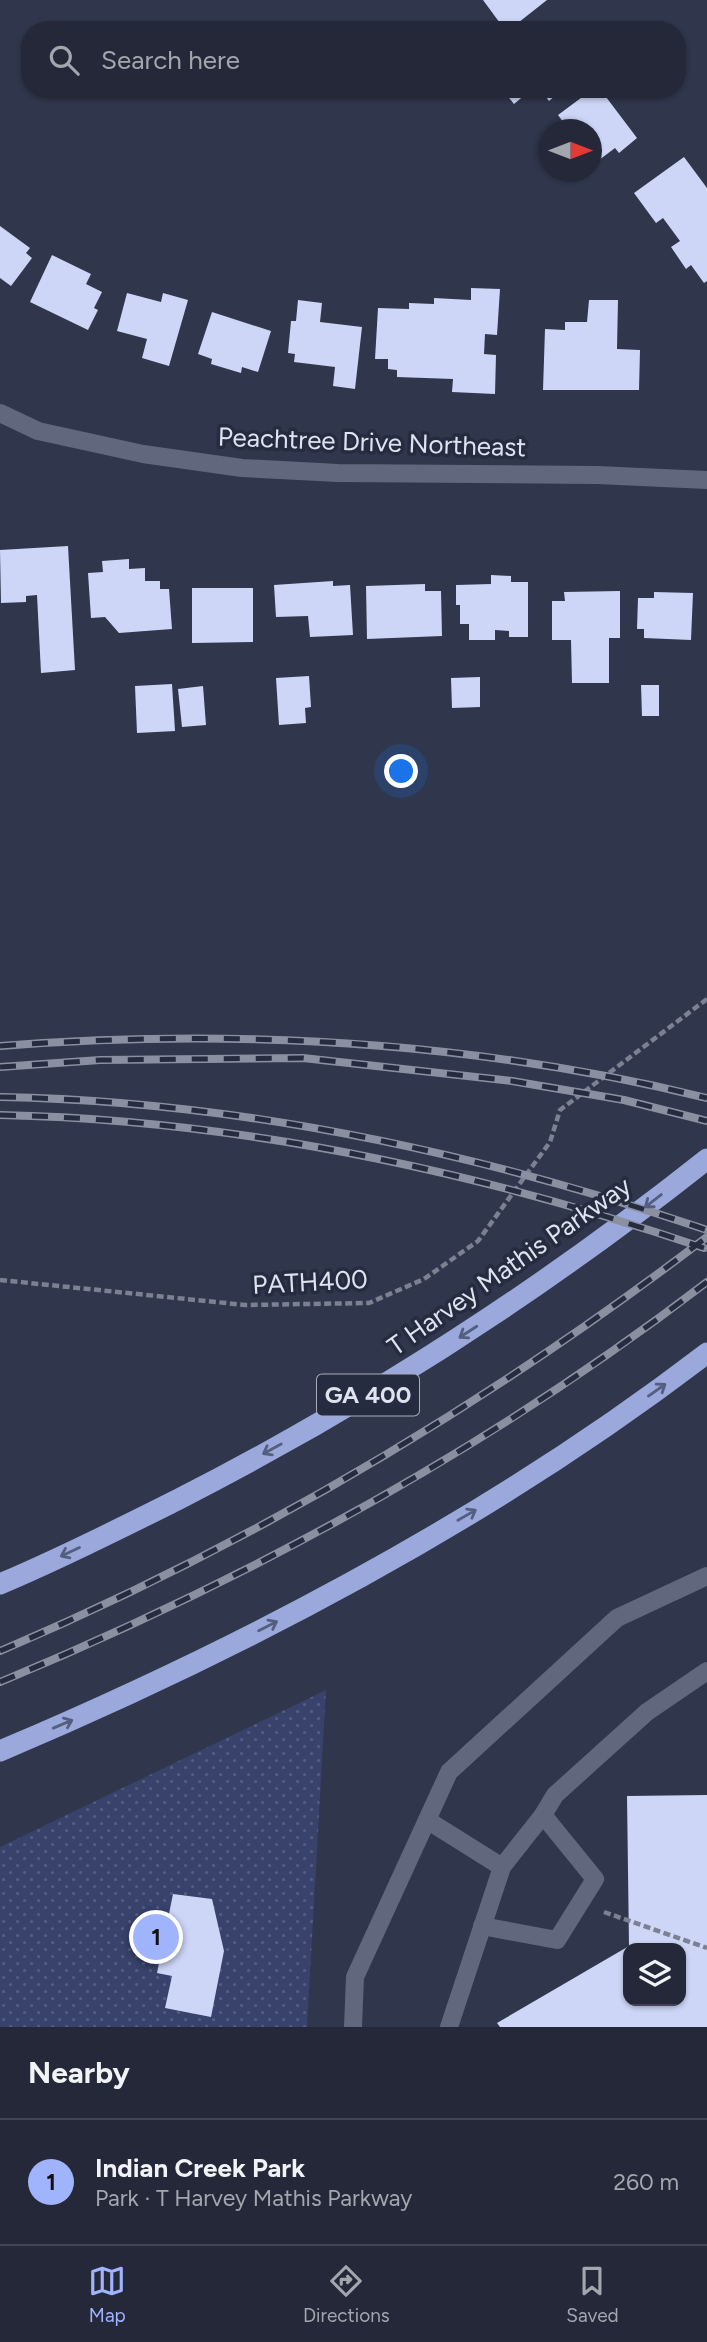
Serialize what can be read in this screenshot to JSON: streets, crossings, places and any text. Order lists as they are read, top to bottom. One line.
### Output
{"streets":{"highway":["T Harvey Mathis Parkway","GA 400"],"street":["Peachtree Drive Northeast"],"path":["PATH400"]},"north":"right","page":{"search":"Search here","pins":"1","heading":"Nearby","list":[{"mark":"1","name":"Indian Creek Park","note":"Park · T Harvey Mathis Parkway","value":"260 m"}],"nav":["Map","Directions","Saved"]}}
